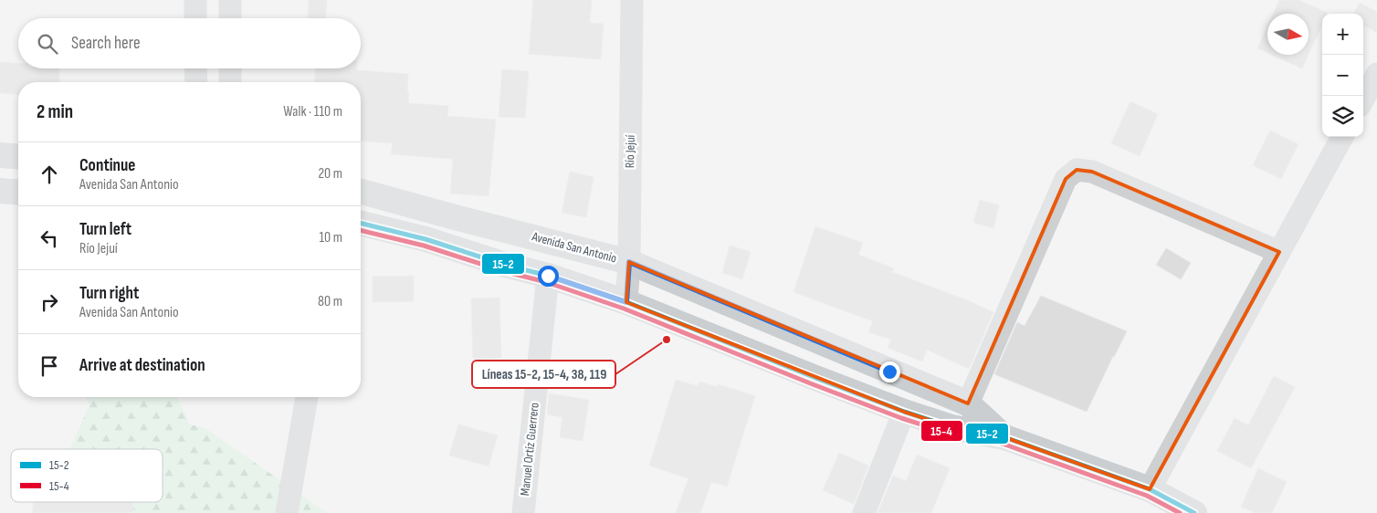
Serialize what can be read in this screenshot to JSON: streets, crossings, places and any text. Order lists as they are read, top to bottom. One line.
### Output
{"streets":{"main road":["Avenida San Antonio"],"street":["Río Jejuí","Manuel Ortíz Guerrero"]},"crossings":[["Río Jejuí","Avenida San Antonio"],["Avenida San Antonio","Manuel Ortíz Guerrero"]],"places":["Líneas 15-2, 15-4, 38, 119"],"lines":["transit line 15-2","transit line 15-4"],"legend":["15-2","15-4"],"north":"right","page":{"map_buttons":["+","−"],"search":"Search here","heading":["2 min","Walk · 110 m"],"list":[["Continue","Avenida San Antonio","20 m"],["Turn left","Río Jejuí","10 m"],["Turn right","Avenida San Antonio","80 m"],"Arrive at destination"]}}
